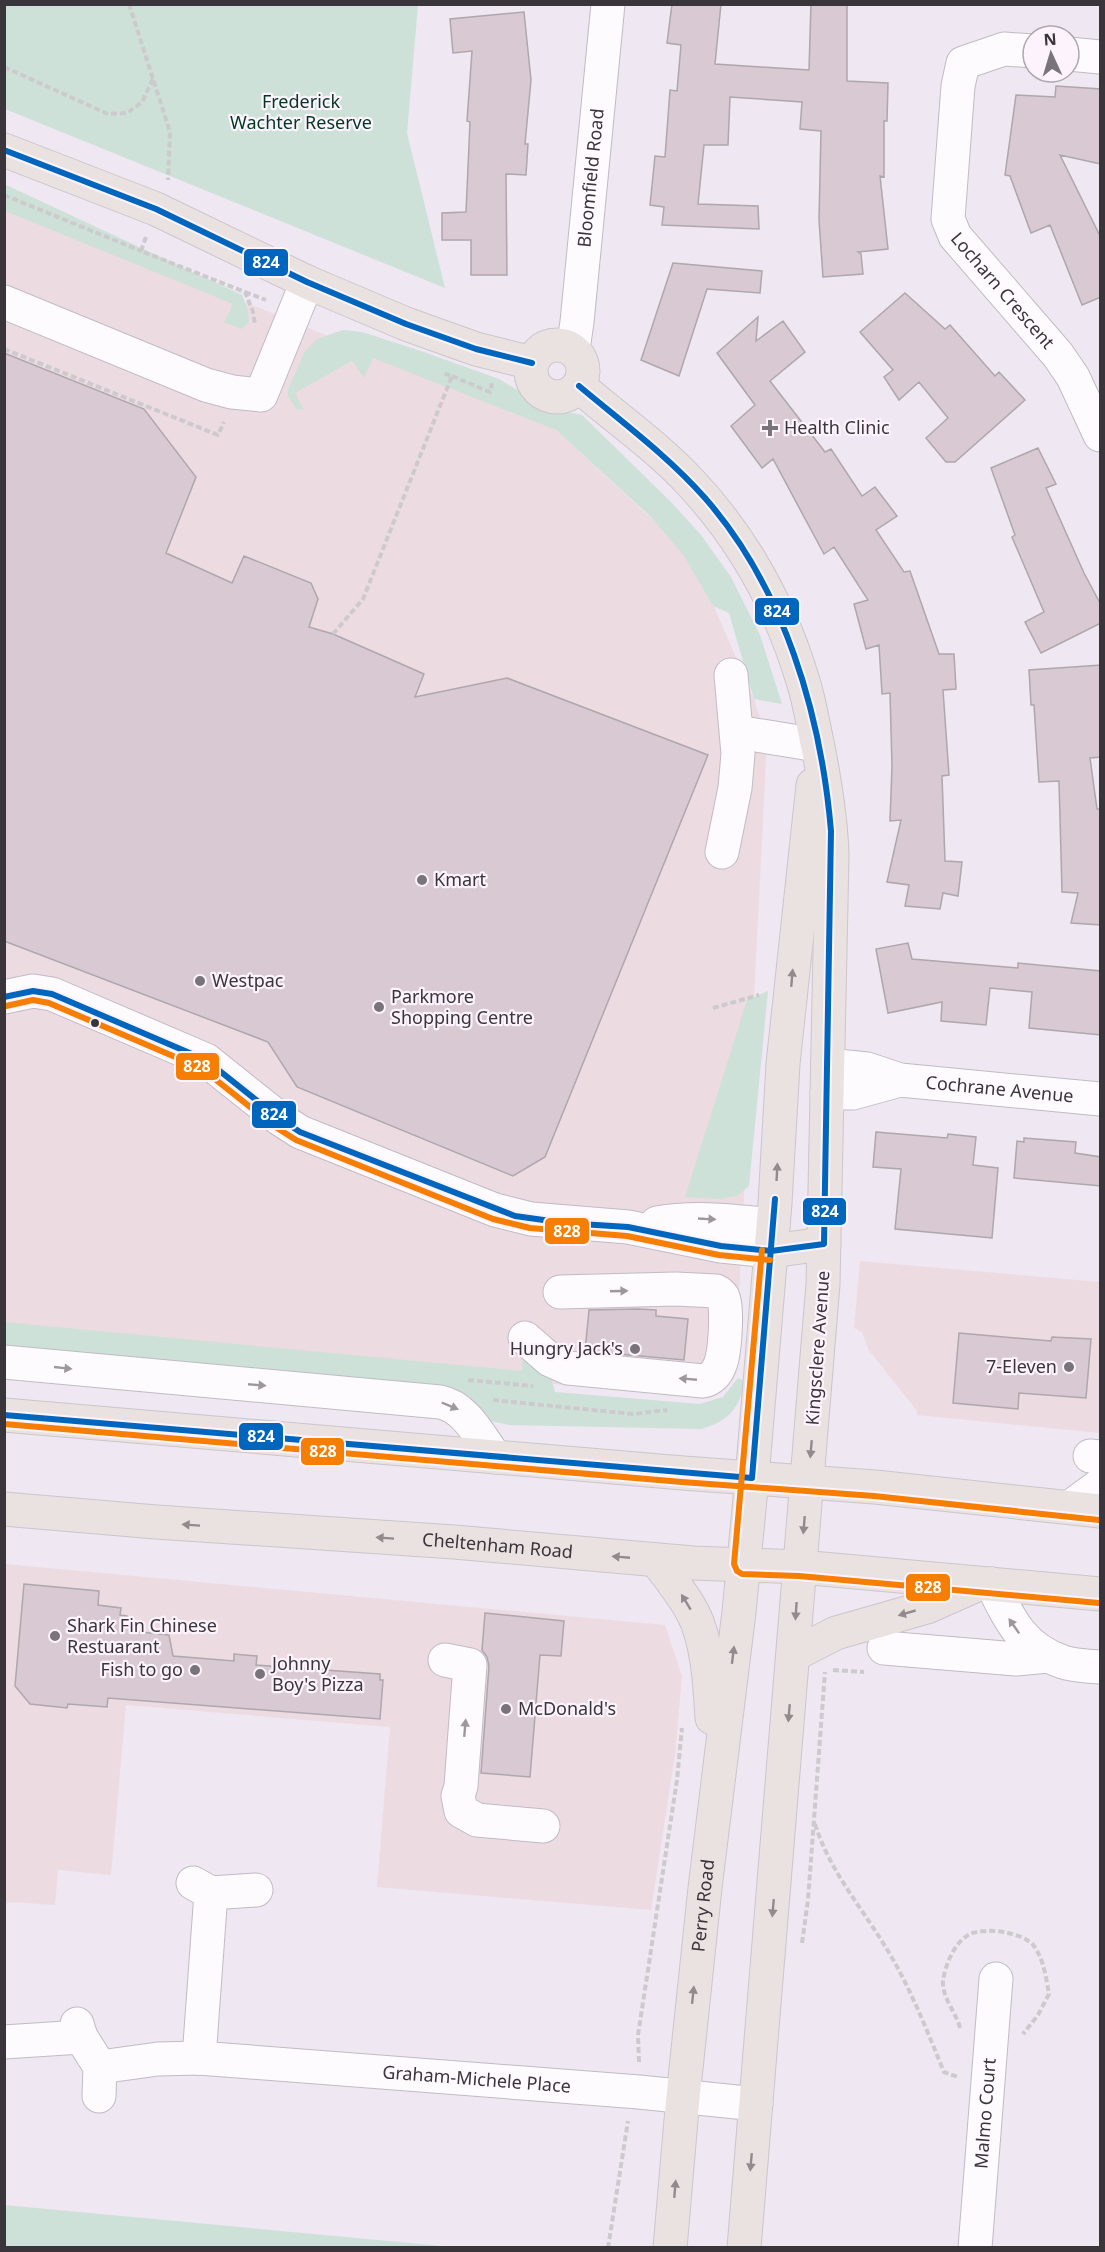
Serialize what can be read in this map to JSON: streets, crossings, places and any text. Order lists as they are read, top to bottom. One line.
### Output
{"streets":{"main road":["Kingsclere Avenue","Cheltenham Road","Perry Road"],"street":["Bloomfield Road","Locharn Crescent","Cochrane Avenue","Graham-Michele Place","Malmo Court"]},"crossings":[["Bloomfield Road","Kingsclere Avenue"],["Cochrane Avenue","Kingsclere Avenue"],["Kingsclere Avenue","Cheltenham Road"],["Kingsclere Avenue","Perry Road"],["Cheltenham Road","Perry Road"],["Perry Road","Graham-Michele Place"]],"parks":["Frederick Wachter Reserve"],"places":{"health":["Health Clinic"],"other":["Kmart","Westpac","Parkmore Shopping Centre","Hungry Jack's","7-Eleven","Shark Fin Chinese Restuarant","Fish to go","Johnny Boy's Pizza","McDonald's"]},"lines":["transit line 824","transit line 828"],"north":"top"}
